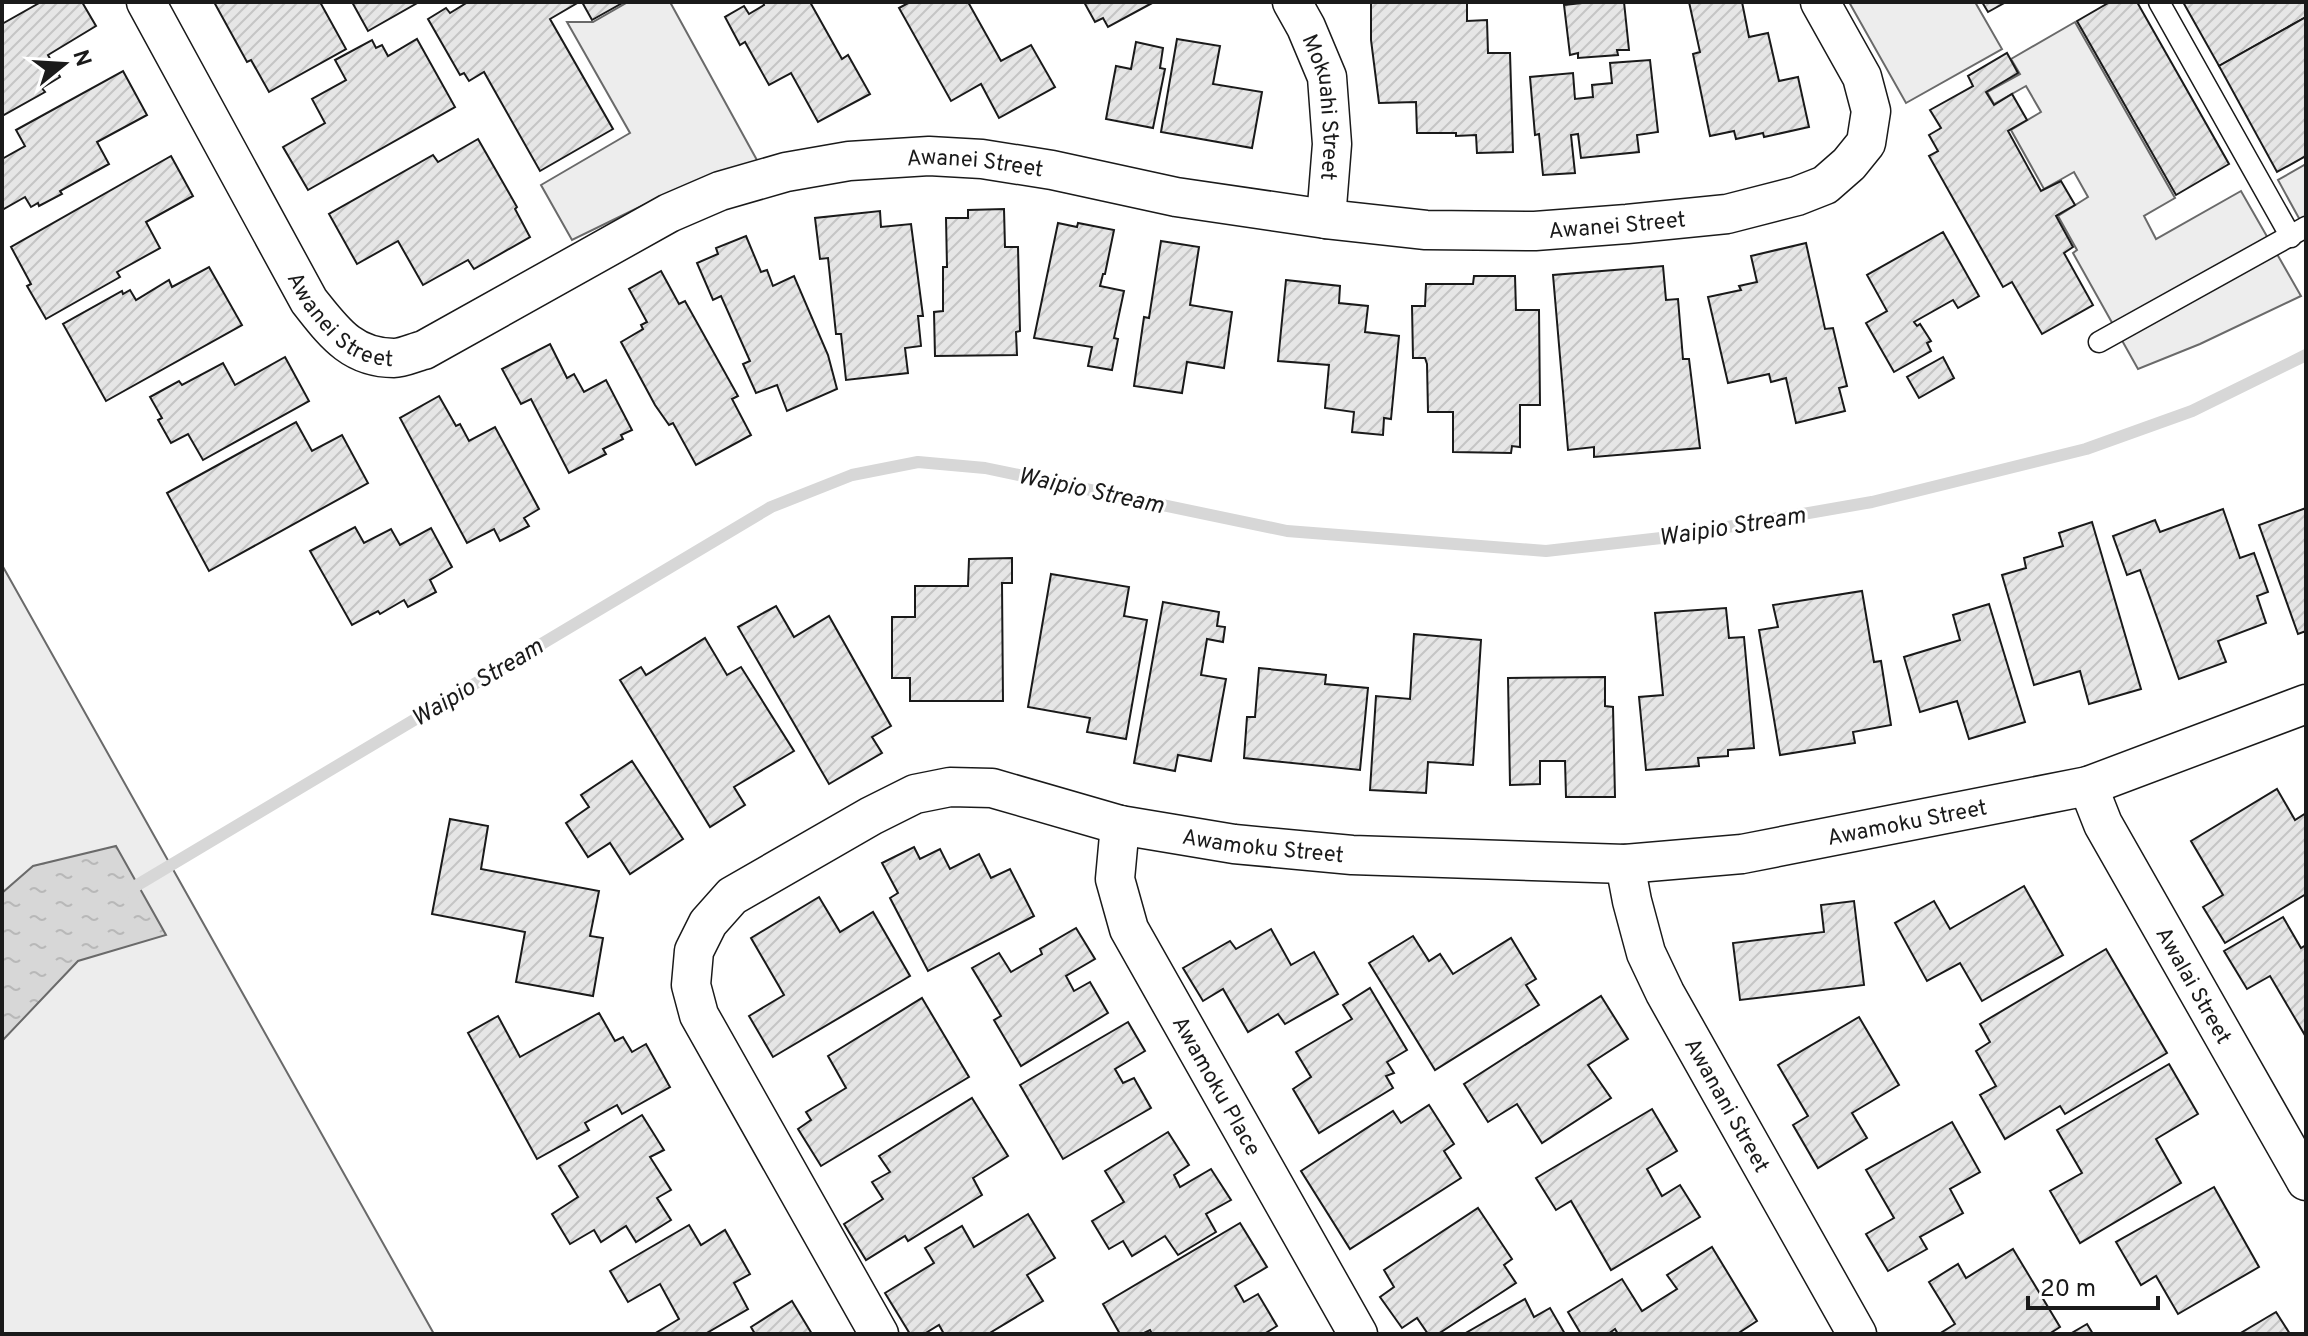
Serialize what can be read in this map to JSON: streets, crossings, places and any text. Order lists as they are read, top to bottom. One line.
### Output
{"streets":{"street":["Mokuahi Street","Awanei Street","Awamoku Street","Awalai Street","Awamoku Place","Awanani Street"]},"crossings":[["Mokuahi Street","Awanei Street"],["Awamoku Street","Awalai Street"],["Awamoku Street","Awamoku Place"],["Awamoku Street","Awanani Street"]],"water":["Waipio Stream"],"scale_bar":"20 m","north":"right"}
